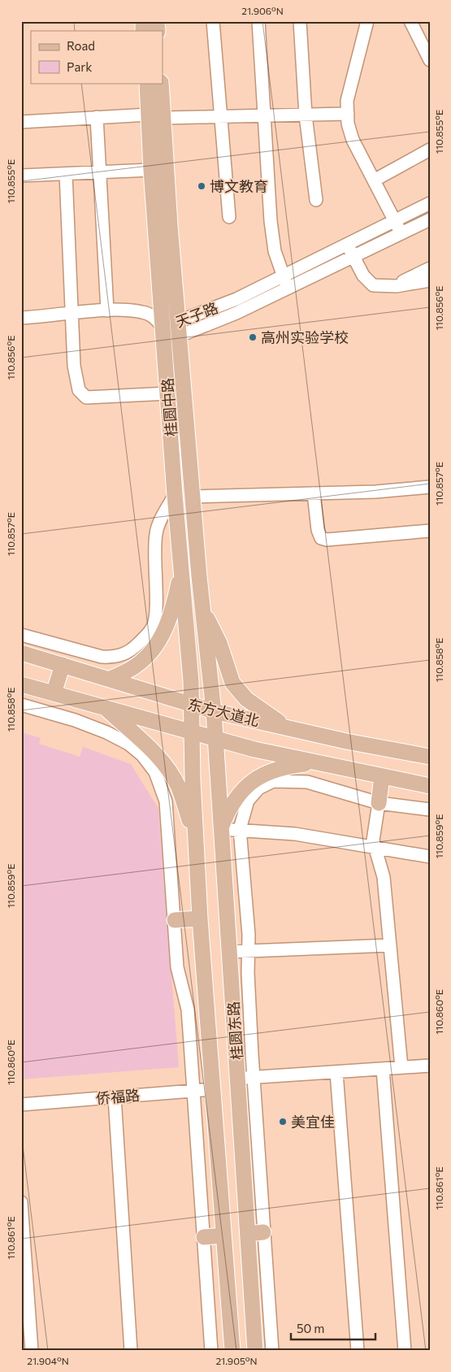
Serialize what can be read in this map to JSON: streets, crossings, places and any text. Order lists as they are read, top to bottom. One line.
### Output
{"streets":{"main road":["桂圆中路","东方大道北","桂圆东路"],"street":["天子路","侨福路"]},"crossings":[["天子路","桂圆中路"],["桂圆中路","东方大道北"],["桂圆中路","桂圆东路"],["东方大道北","桂圆东路"],["桂圆东路","侨福路"]],"places":["博文教育","高州实验学校","美宜佳"],"legend":["Road","Park"],"scale_bar":"50 m","coordinates":["21.906°N","110.855°E","110.856°E","110.857°E","110.858°E","110.859°E","110.860°E","110.861°E","21.904°N","21.905°N"]}
